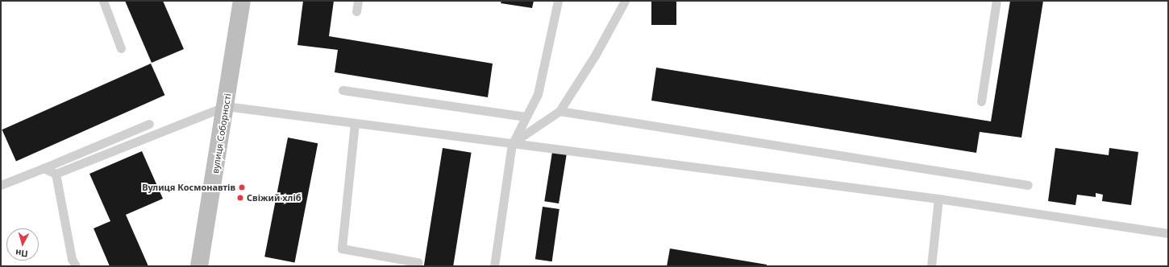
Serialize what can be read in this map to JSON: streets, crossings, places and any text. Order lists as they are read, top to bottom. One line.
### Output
{"streets":{"street":["вулиця Соборності"]},"places":["Вулиця Космонавтів","Свіжий хліб"],"north":"bottom"}
